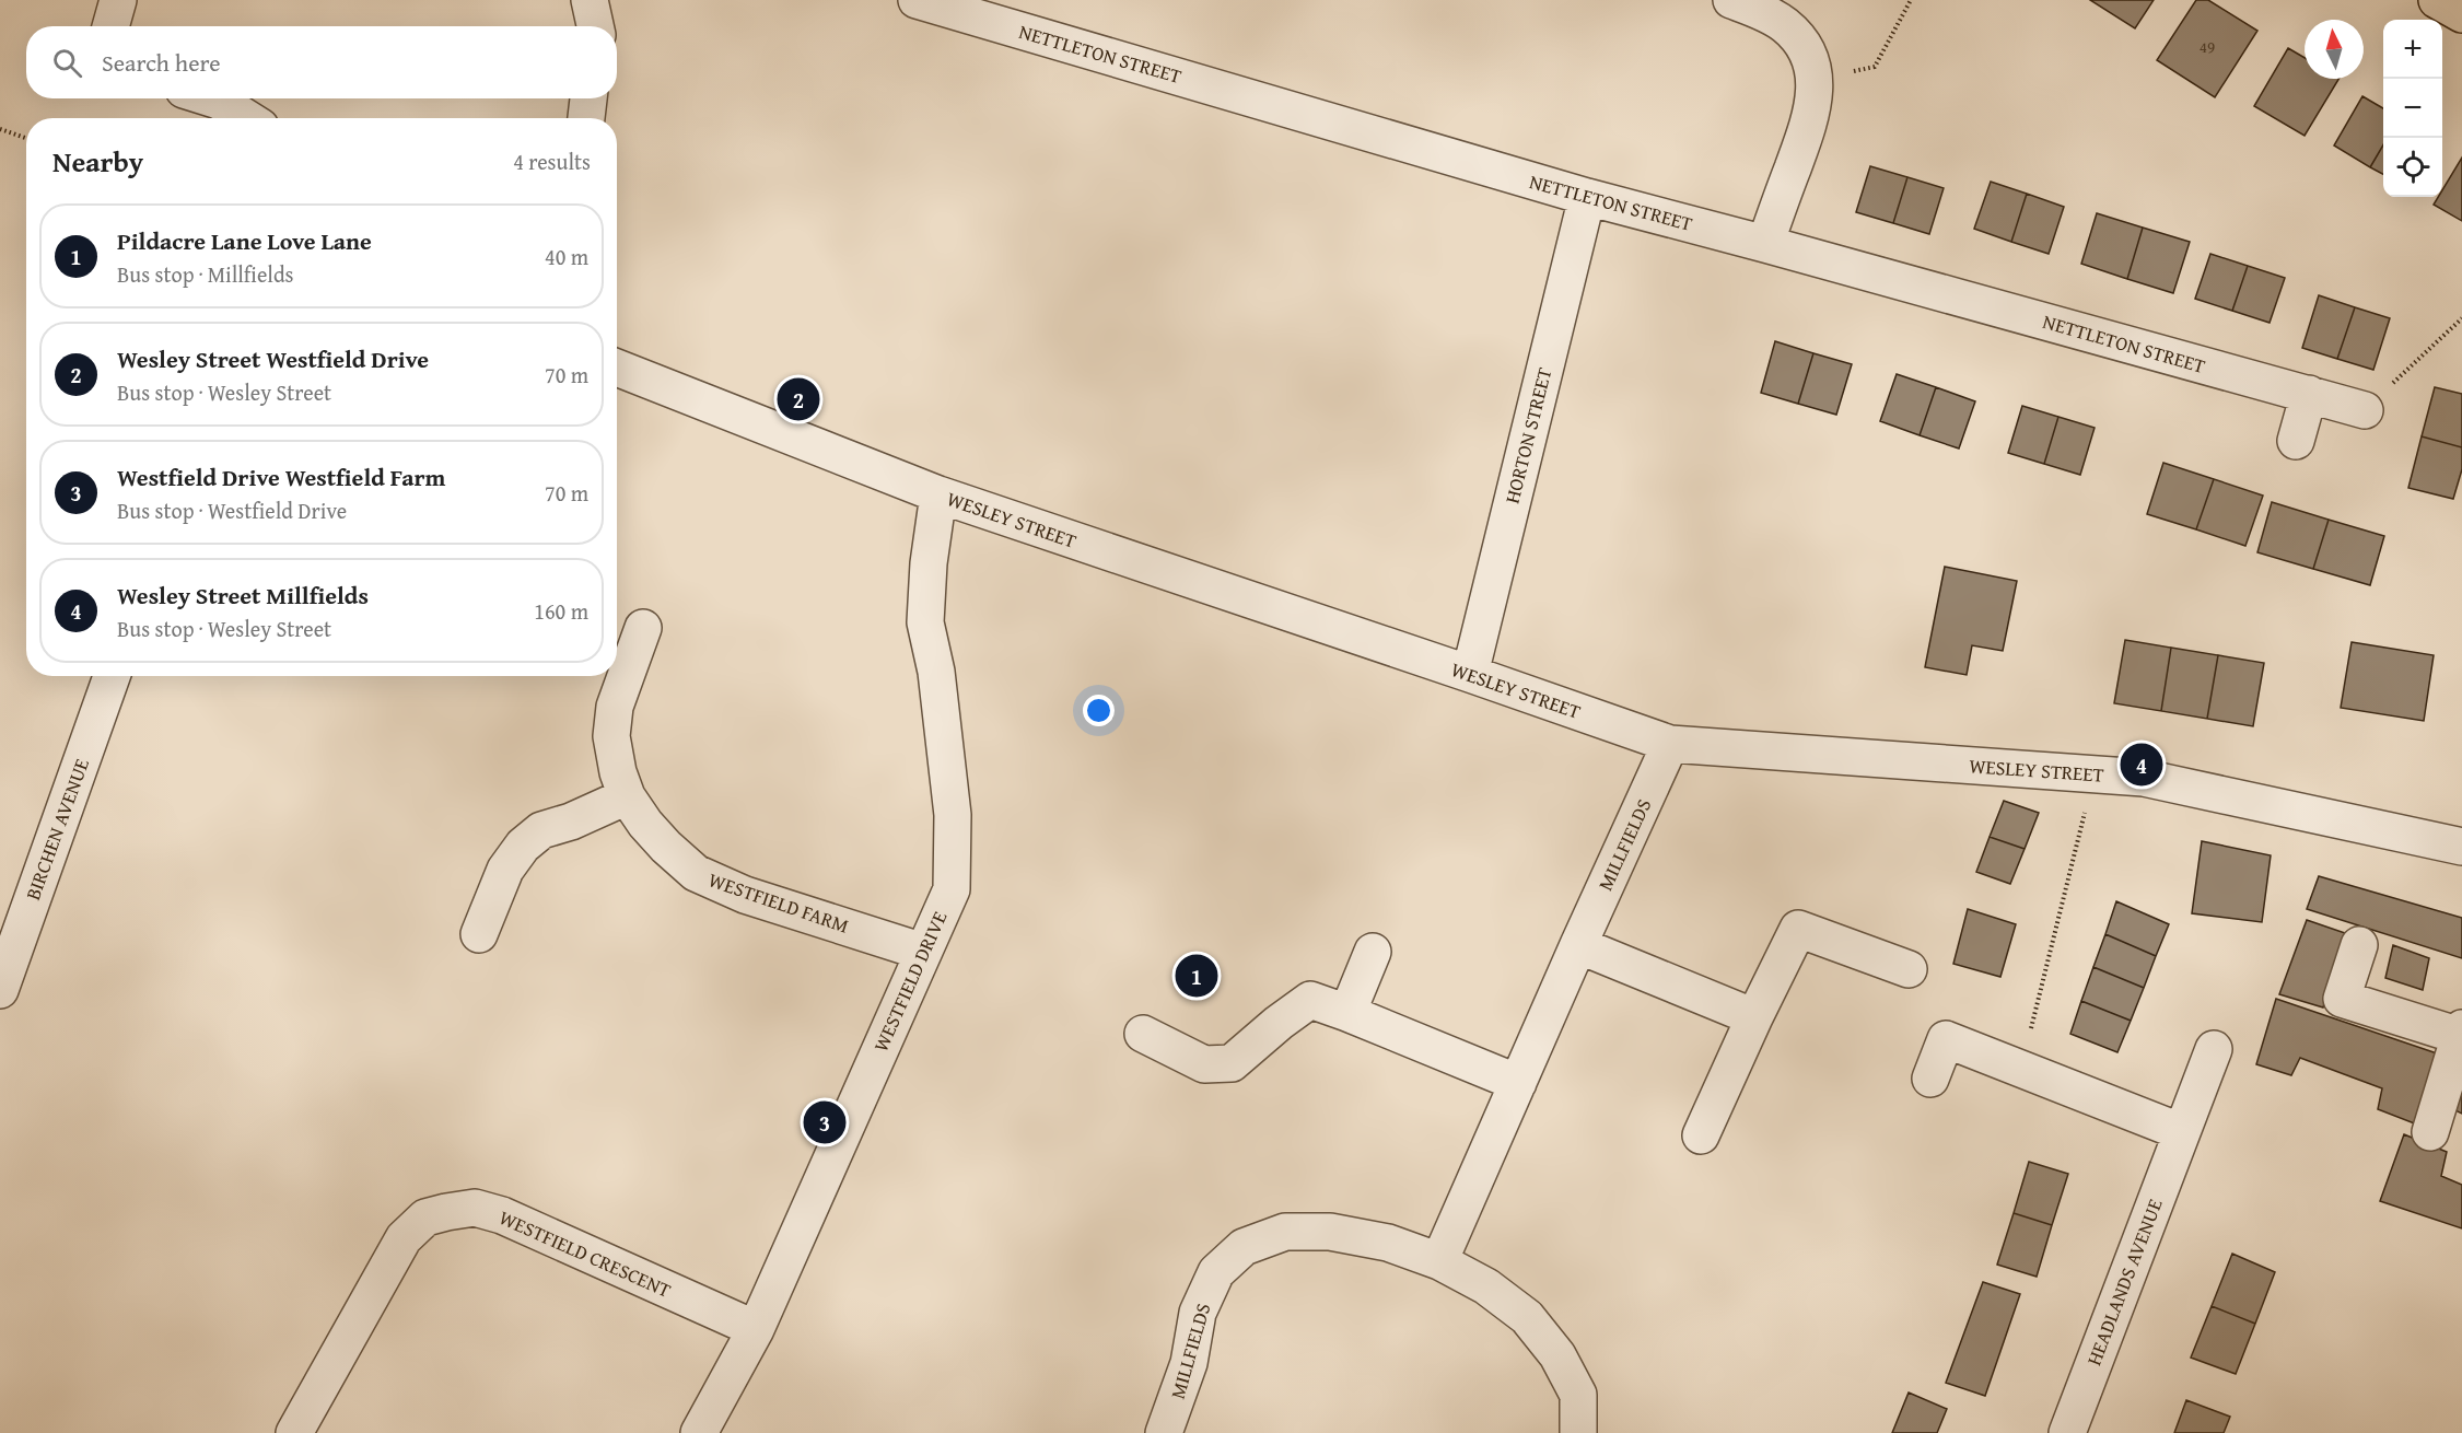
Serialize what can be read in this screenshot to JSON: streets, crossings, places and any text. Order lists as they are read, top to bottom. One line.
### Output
{"streets":{"street":["NETTLETON STREET","HORTON STREET","WESLEY STREET","BIRCHEN AVENUE","MILLFIELDS","WESTFIELD FARM","WESTFIELD DRIVE","WESTFIELD CRESCENT","HEADLANDS AVENUE"]},"crossings":[["NETTLETON STREET","HORTON STREET"],["HORTON STREET","WESLEY STREET"],["WESLEY STREET","MILLFIELDS"],["WESLEY STREET","WESTFIELD DRIVE"],["WESTFIELD FARM","WESTFIELD DRIVE"],["WESTFIELD DRIVE","WESTFIELD CRESCENT"]],"house_numbers":["49"],"north":"top","page":{"map_buttons":["+","−"],"search":"Search here","heading":["Nearby","4 results"],"list":[{"mark":"1","name":"Pildacre Lane Love Lane","note":"Bus stop · Millfields","value":"40 m"},{"mark":"2","name":"Wesley Street Westfield Drive","note":"Bus stop · Wesley Street","value":"70 m"},{"mark":"3","name":"Westfield Drive Westfield Farm","note":"Bus stop · Westfield Drive","value":"70 m"},{"mark":"4","name":"Wesley Street Millfields","note":"Bus stop · Wesley Street","value":"160 m"}],"pins":["2","4","1","3"]}}
